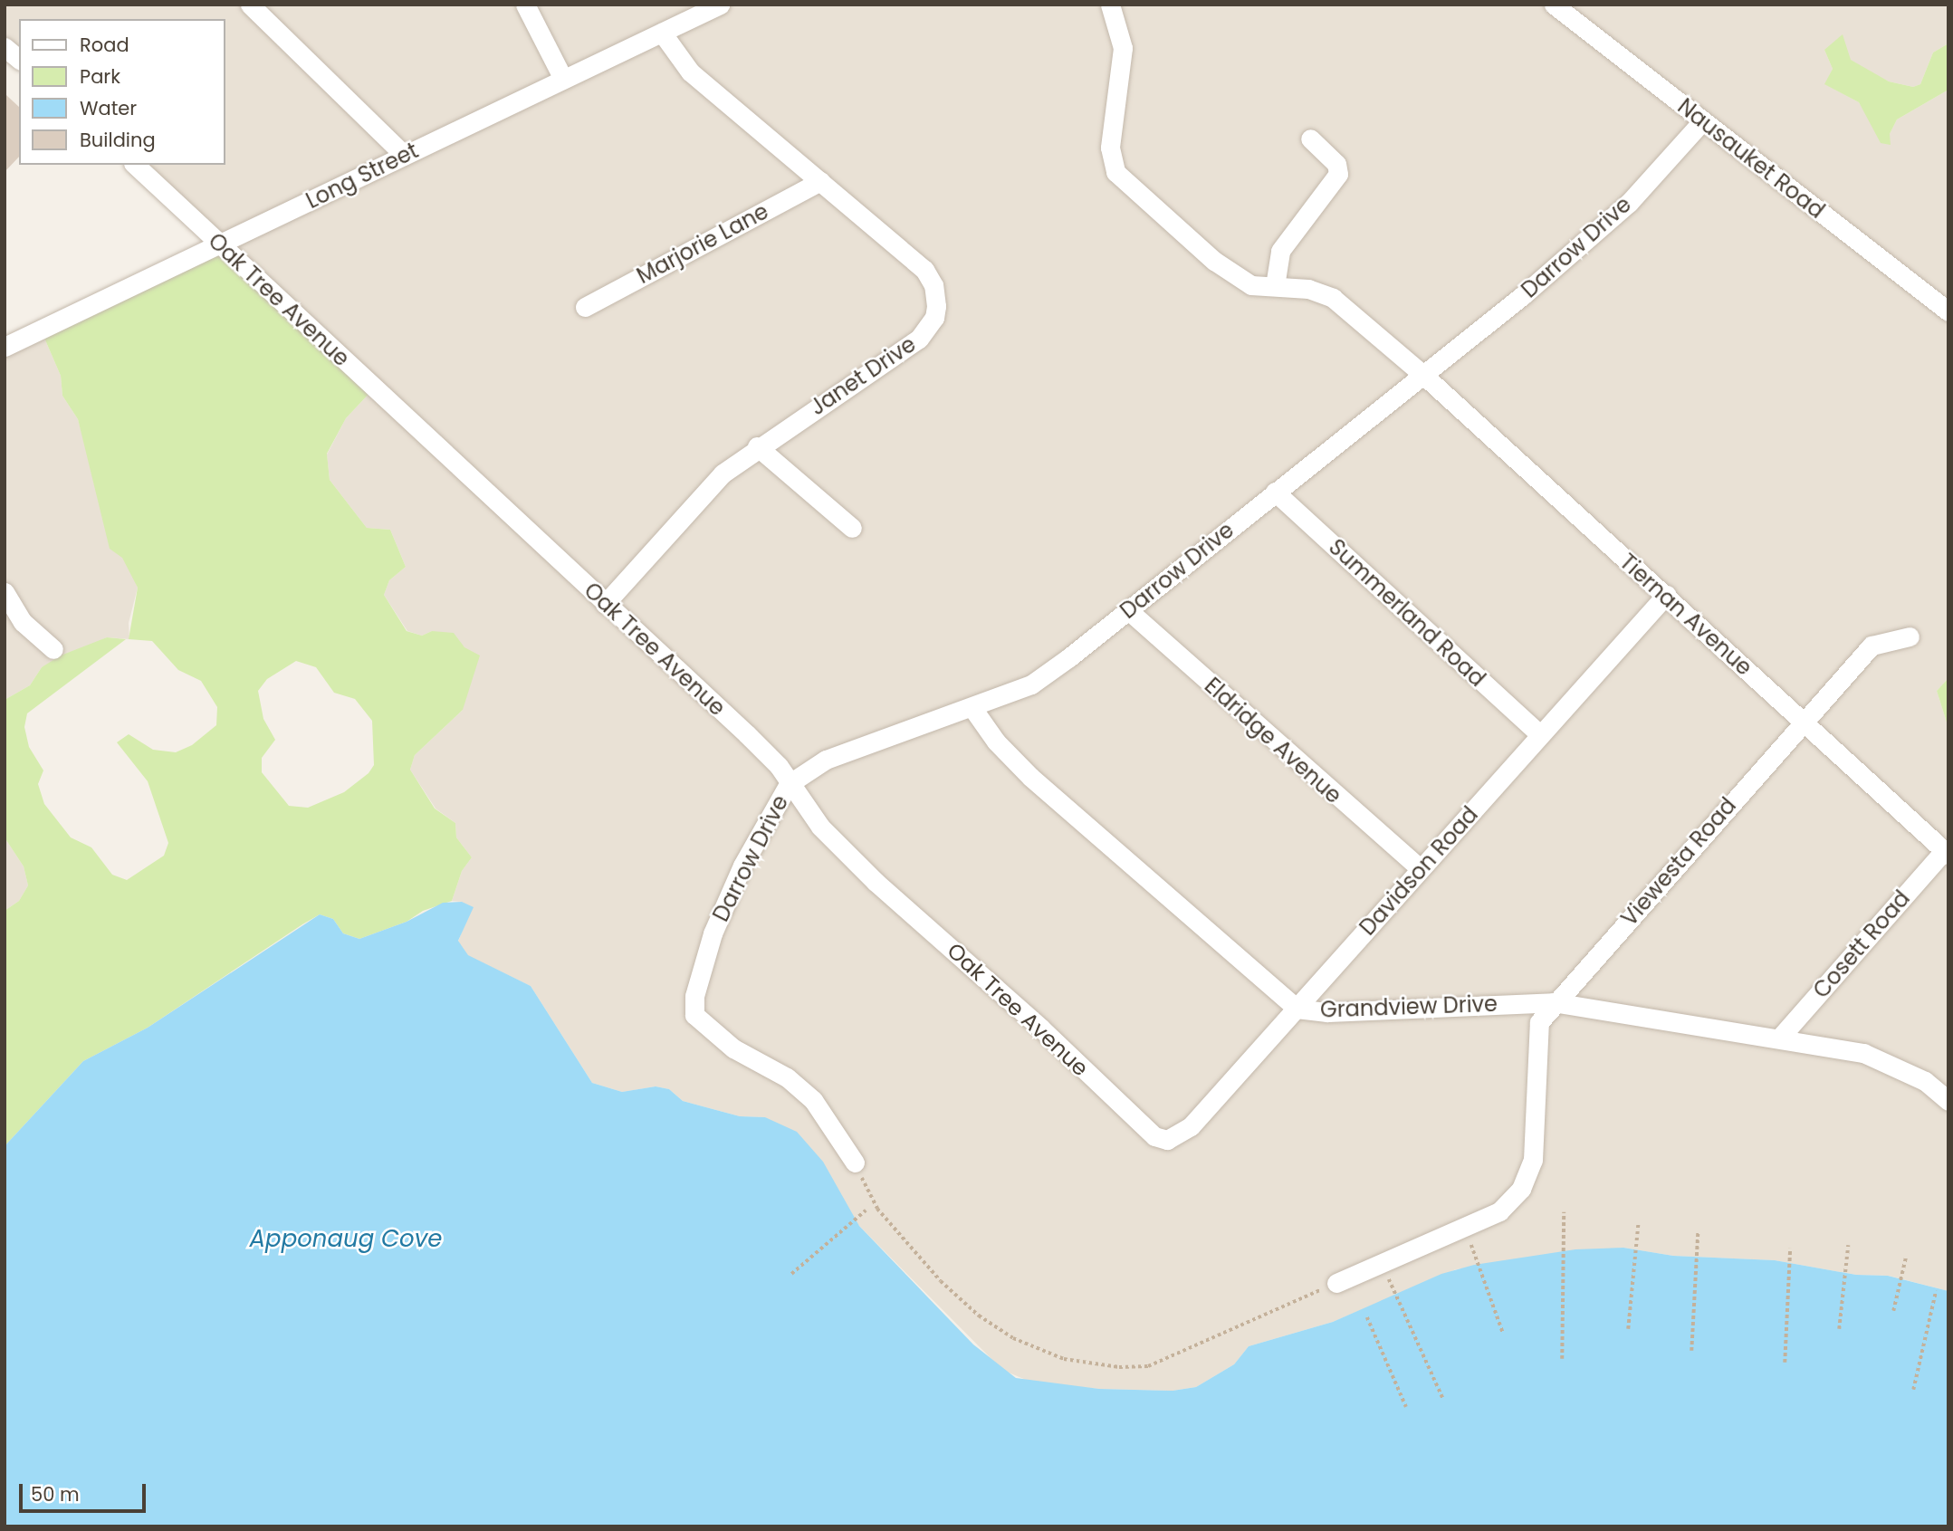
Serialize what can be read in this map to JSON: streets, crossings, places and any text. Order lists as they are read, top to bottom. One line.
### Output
{"streets":{"street":["Nausauket Road","Long Street","Marjorie Lane","Darrow Drive","Oak Tree Avenue","Janet Drive","Summerland Road","Tiernan Avenue","Eldridge Avenue","Viewesta Road","Davidson Road","Cosett Road","Grandview Drive"]},"crossings":[["Nausauket Road","Darrow Drive"],["Long Street","Oak Tree Avenue"],["Long Street","Janet Drive"],["Marjorie Lane","Janet Drive"],["Darrow Drive","Oak Tree Avenue"],["Darrow Drive","Summerland Road"],["Darrow Drive","Tiernan Avenue"],["Darrow Drive","Eldridge Avenue"],["Darrow Drive","Grandview Drive"],["Oak Tree Avenue","Janet Drive"],["Oak Tree Avenue","Davidson Road"],["Summerland Road","Davidson Road"],["Tiernan Avenue","Viewesta Road"],["Tiernan Avenue","Davidson Road"],["Tiernan Avenue","Cosett Road"],["Eldridge Avenue","Davidson Road"],["Viewesta Road","Grandview Drive"],["Davidson Road","Grandview Drive"],["Cosett Road","Grandview Drive"]],"water":["Apponaug Cove"],"legend":["Road","Park","Water","Building"],"scale_bar":"50 m"}
